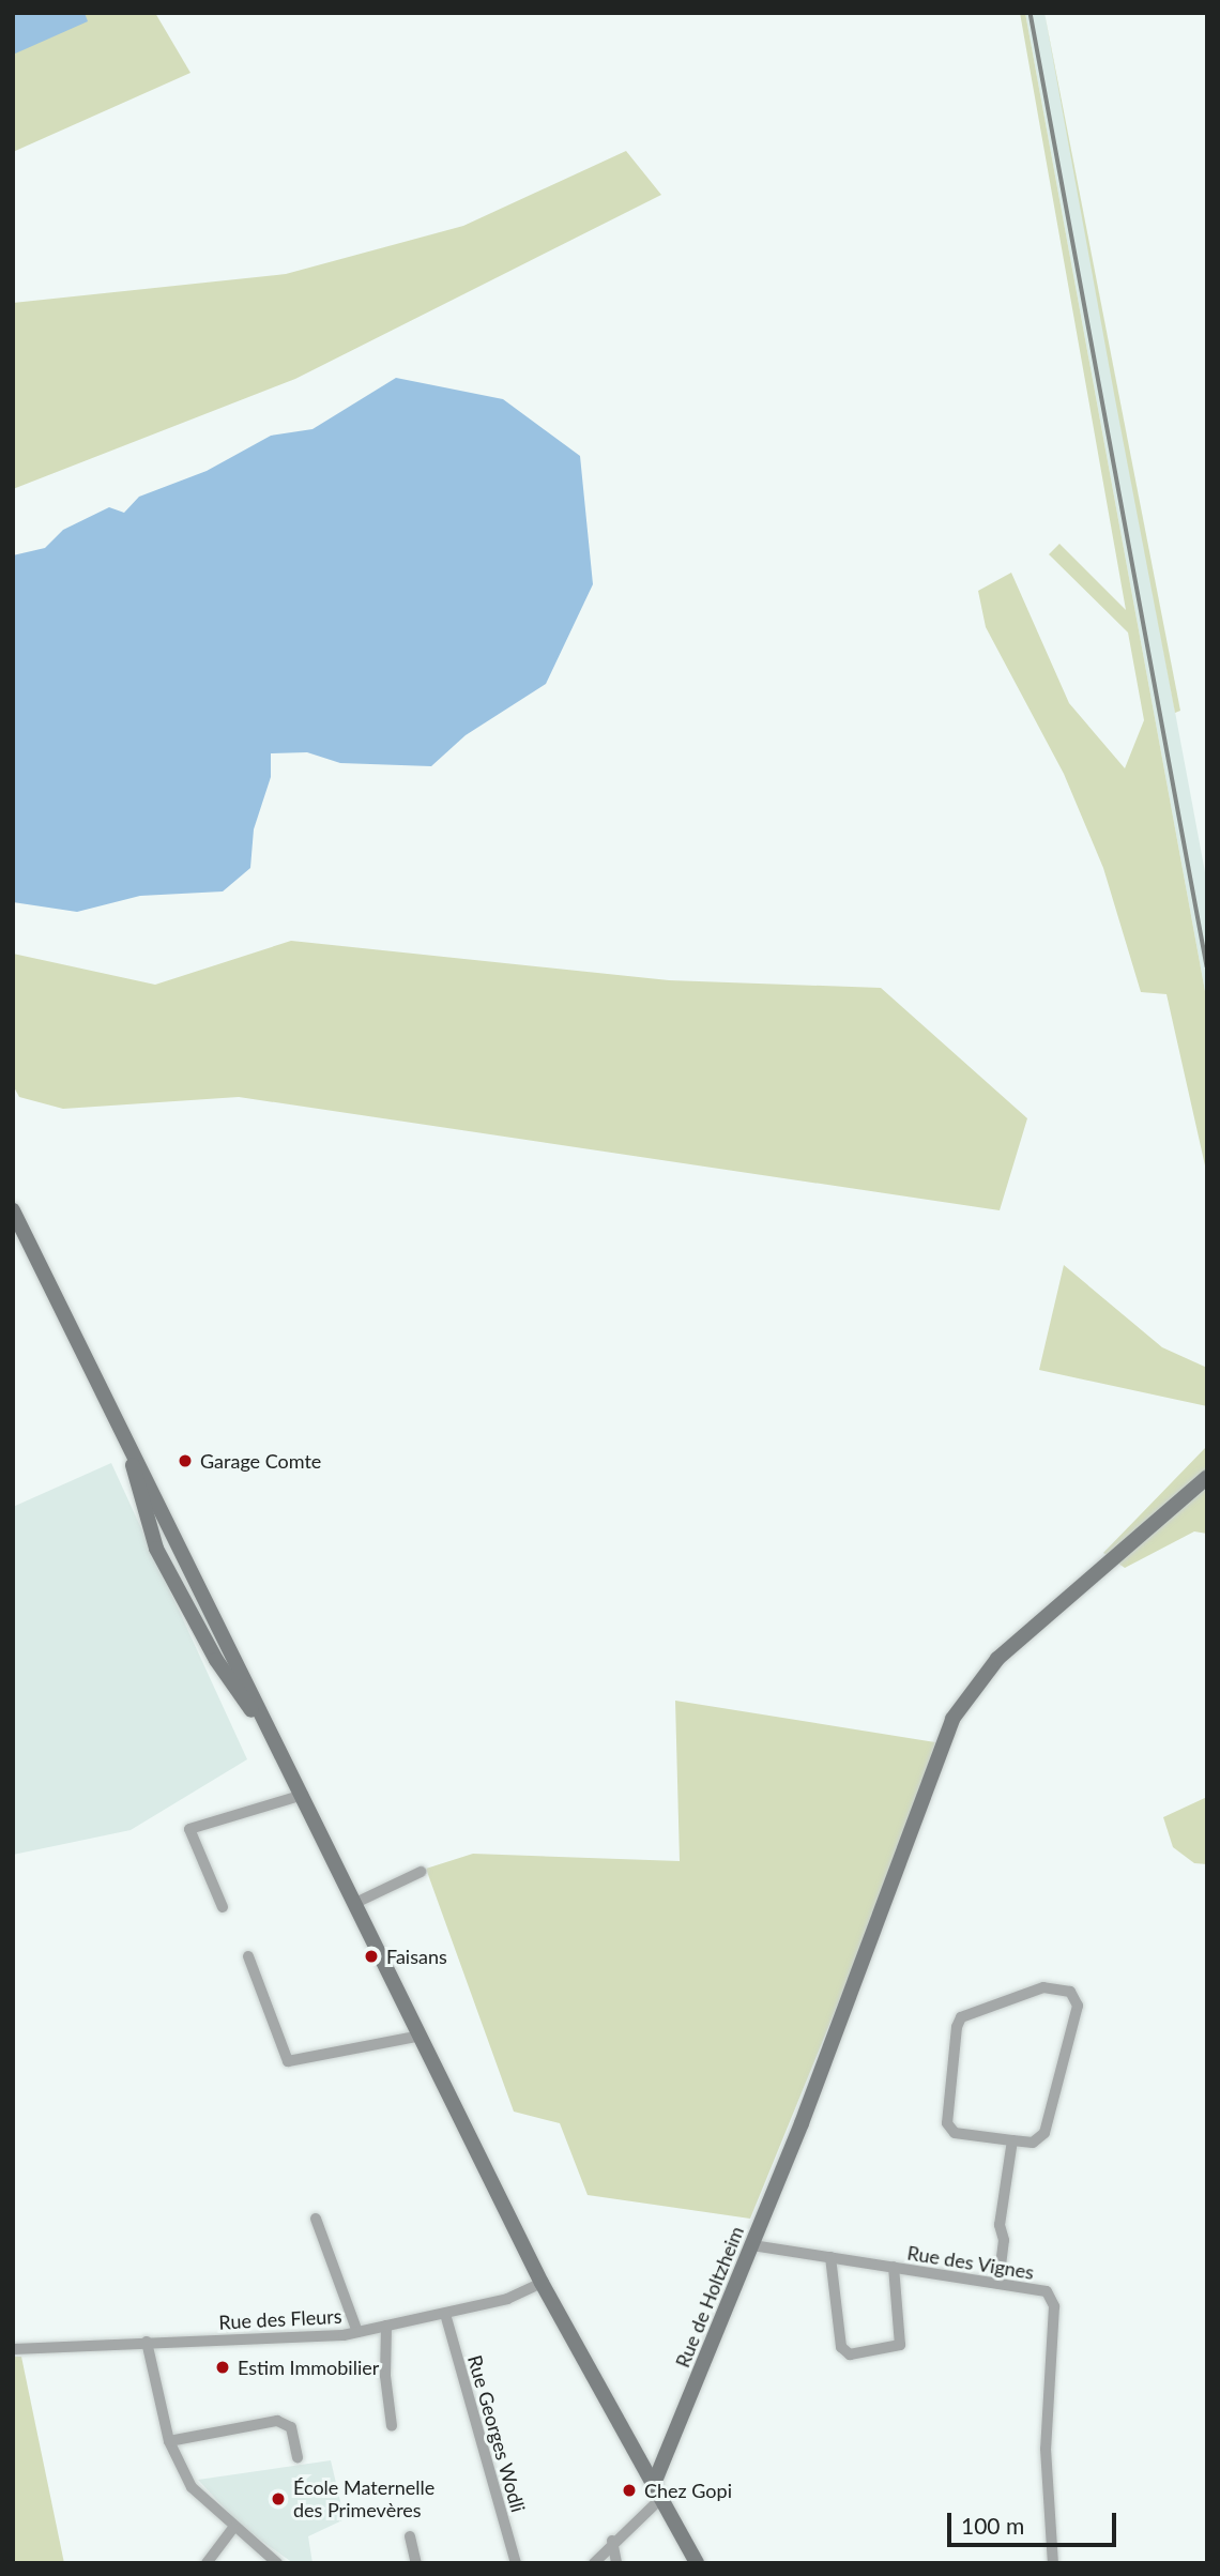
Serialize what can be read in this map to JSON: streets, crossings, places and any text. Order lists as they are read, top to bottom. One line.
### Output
{"streets":{"main road":["Rue de Holtzheim"],"street":["Rue des Vignes","Rue des Fleurs","Rue Georges Wodli"]},"crossings":[["Rue des Vignes","Rue de Holtzheim"],["Rue des Fleurs","Rue Georges Wodli"]],"places":["Garage Comte","Faisans","Estim Immobilier","Chez Gopi","École Maternelle des Primevères"],"scale_bar":"100 m"}
